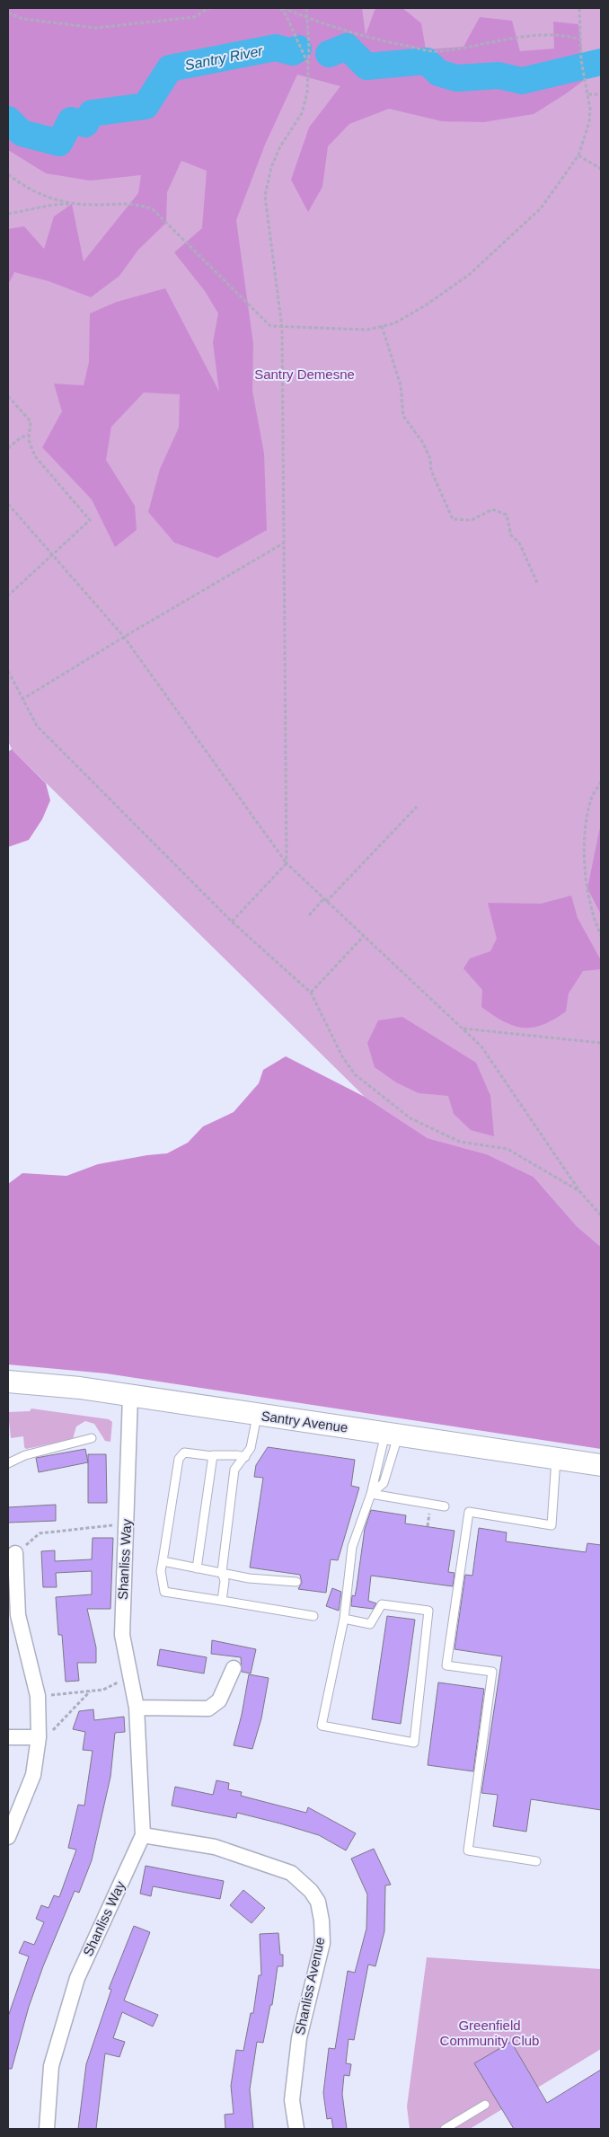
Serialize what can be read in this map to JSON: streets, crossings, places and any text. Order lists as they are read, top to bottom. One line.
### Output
{"streets":{"main road":["Santry Avenue"],"street":["Shanliss Way","Shanliss Avenue"]},"crossings":[["Santry Avenue","Shanliss Way"],["Shanliss Way","Shanliss Avenue"]],"water":["Santry River"],"parks":["Santry Demesne","Greenfield Community Club"]}
